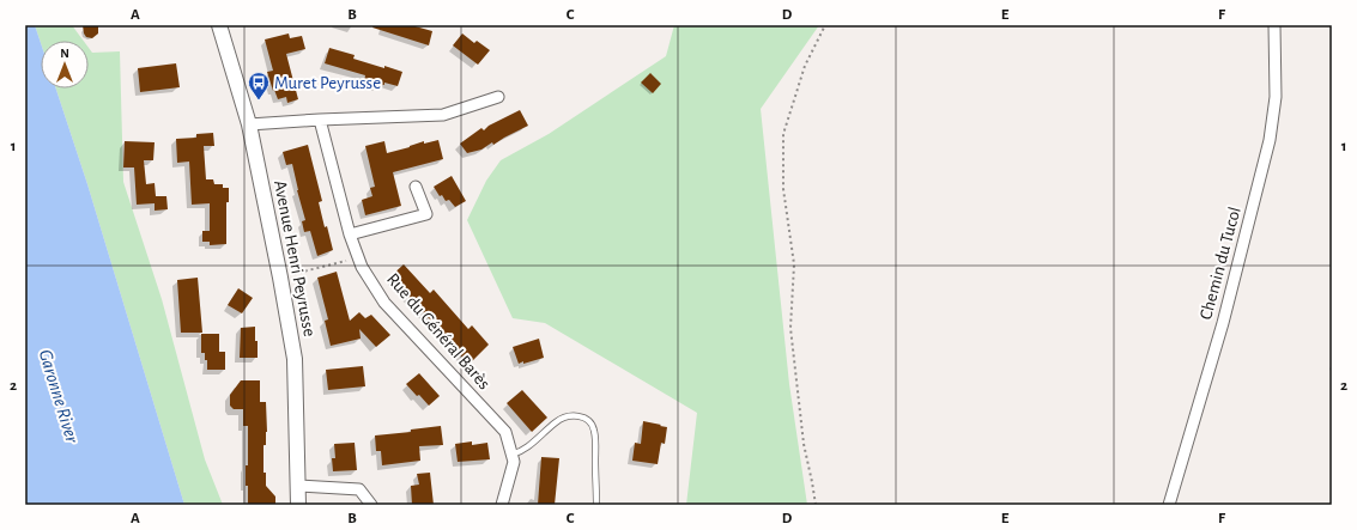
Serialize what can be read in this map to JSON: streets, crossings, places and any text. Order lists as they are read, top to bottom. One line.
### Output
{"streets":{"street":["Avenue Henri Peyrusse","Chemin du Tucol","Rue du Général Barès"]},"water":["Garonne River"],"places":{"bus stop":["Muret Peyrusse"]},"north":"top","grid":{"columns":["A","B","C","D","E","F"],"rows":["1","2"]}}
